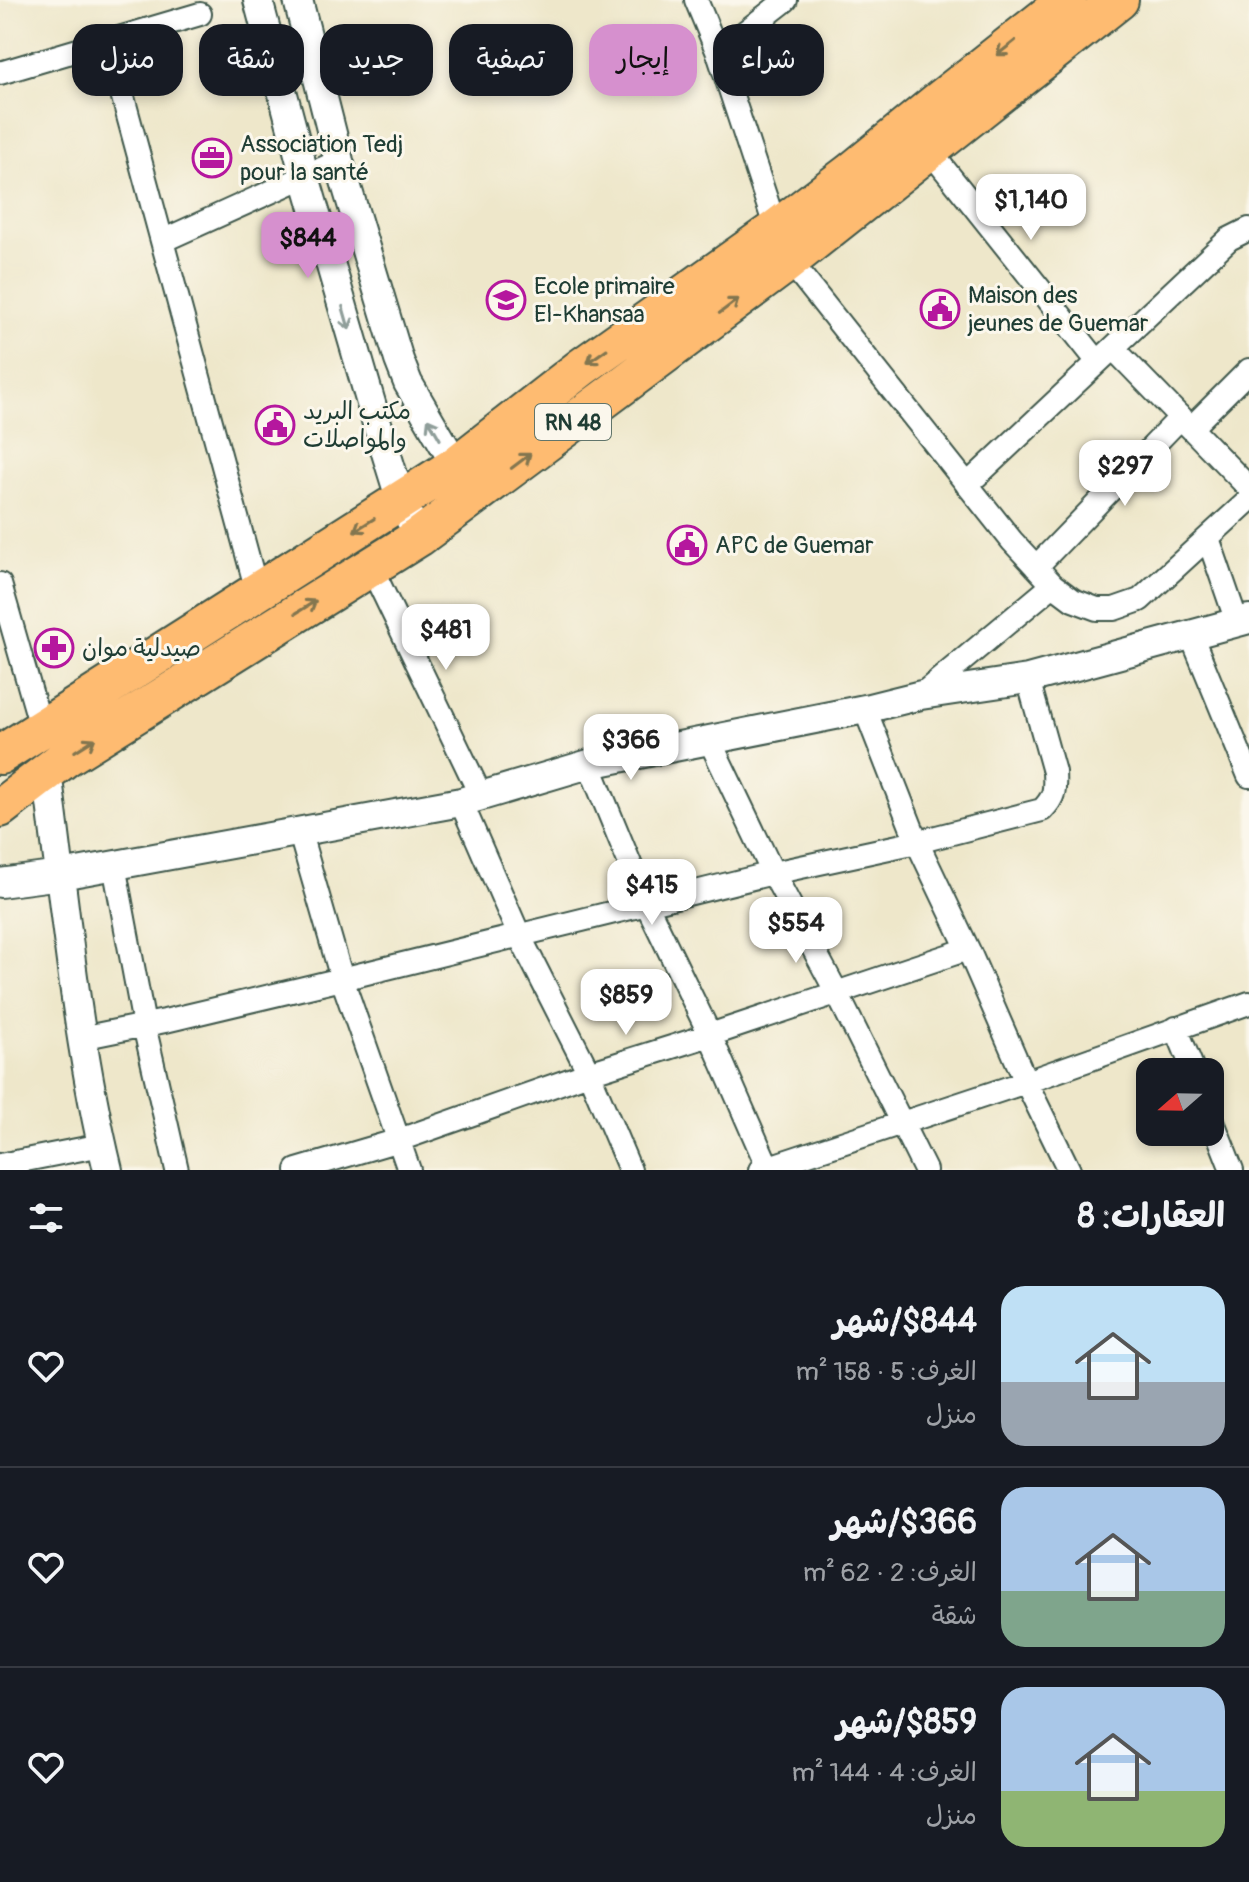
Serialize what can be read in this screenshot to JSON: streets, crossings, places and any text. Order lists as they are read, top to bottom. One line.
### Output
{"streets":{"highway":["RN 48"]},"places":{"office":["Association Tedj pour la santé"],"school or university":["Ecole primaire El-Khansaa"],"public building":["Maison des jeunes de Guemar","مكتب البريد والمواصلات","APC de Guemar"],"pharmacy":["صيدلية موان"]},"north":"left","page":{"chip":["شراء","إيجار","تصفية","جديد","شقة","منزل"],"price":["$1,140","$844","$297","$481","$366","$415","$554","$859"],"heading":"العقارات: 8","list":[{"name":"$844/شهر","note":"الغرف: 5 · 158 m² · منزل"},{"name":"$366/شهر","note":"الغرف: 2 · 62 m² · شقة"},{"name":"$859/شهر","note":"الغرف: 4 · 144 m² · منزل"}]}}
